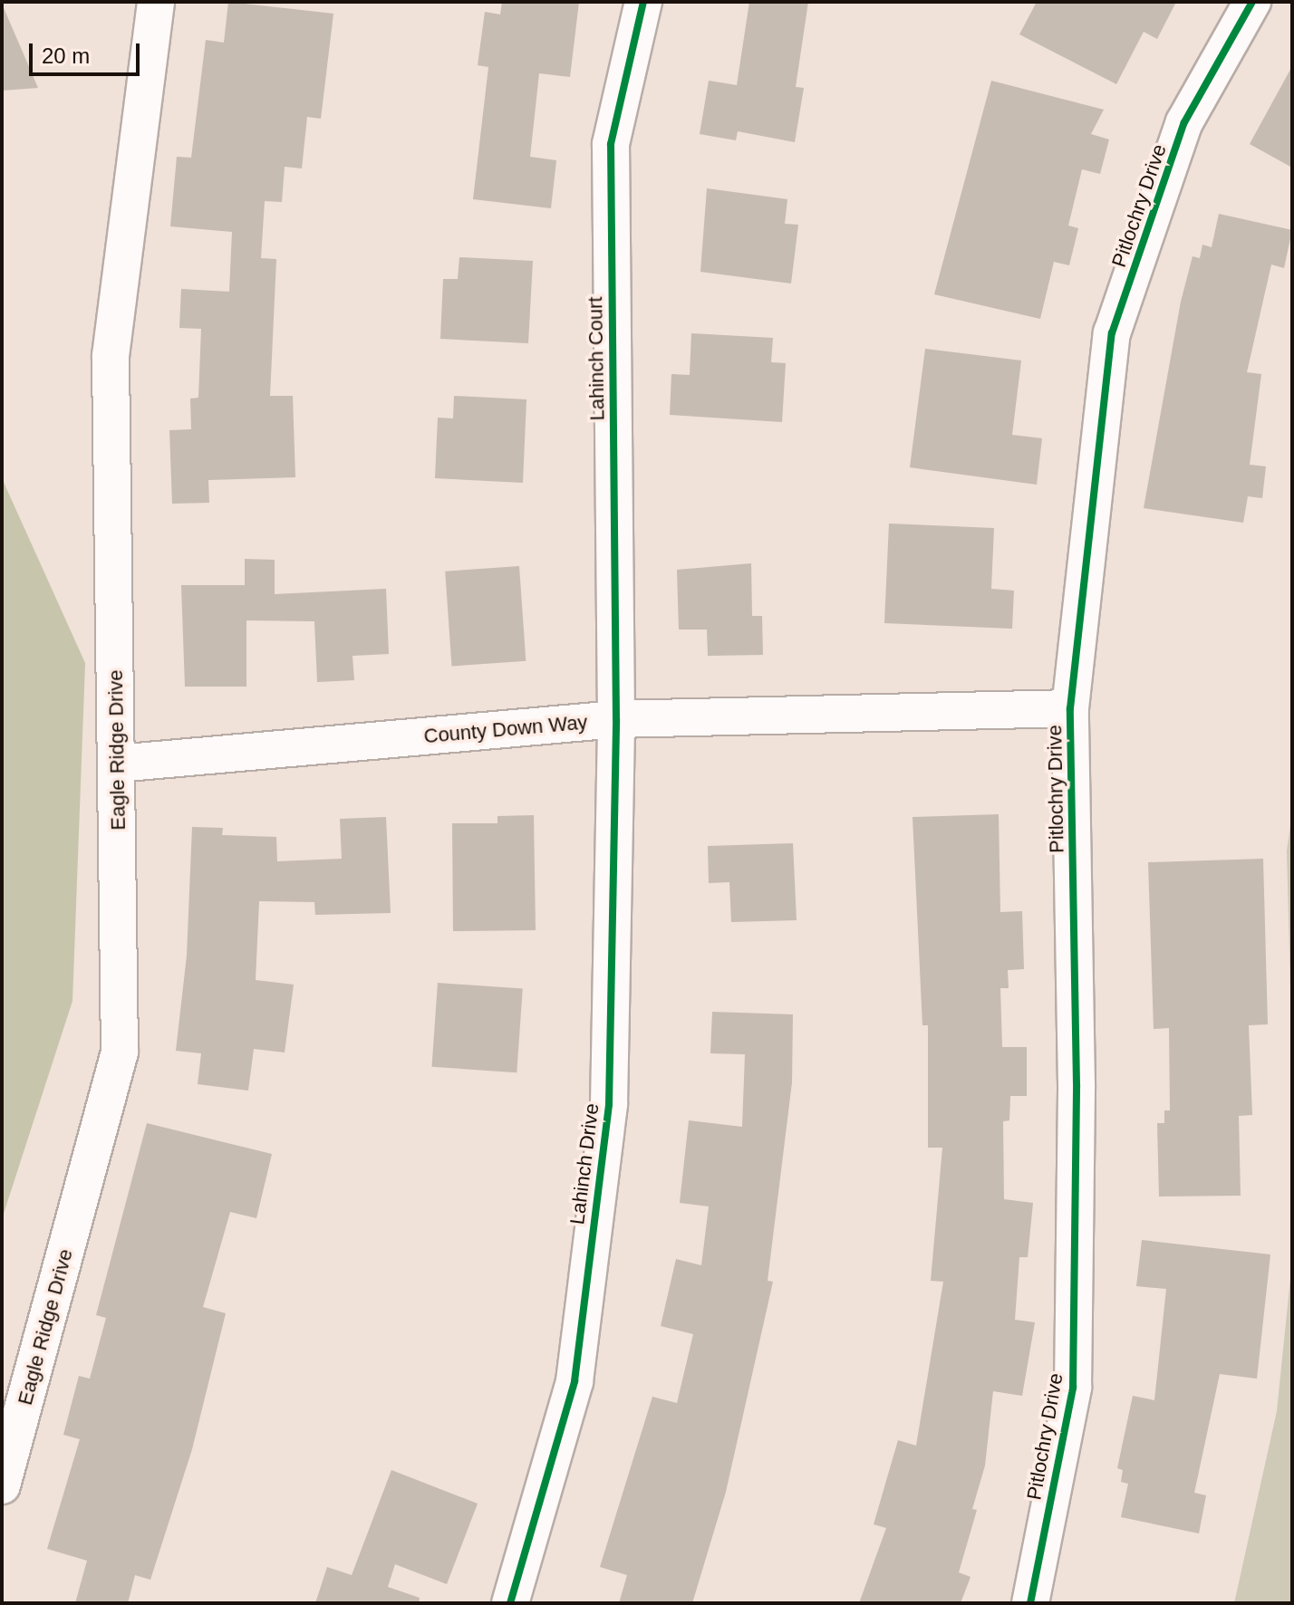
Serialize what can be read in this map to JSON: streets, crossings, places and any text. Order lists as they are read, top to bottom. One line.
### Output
{"streets":{"street":["Pitlochry Drive","Lahinch Court","County Down Way","Eagle Ridge Drive","Lahinch Drive"]},"crossings":[["Pitlochry Drive","County Down Way"],["Lahinch Court","County Down Way"],["Lahinch Court","Lahinch Drive"],["County Down Way","Eagle Ridge Drive"],["County Down Way","Lahinch Drive"]],"scale_bar":"20 m"}
